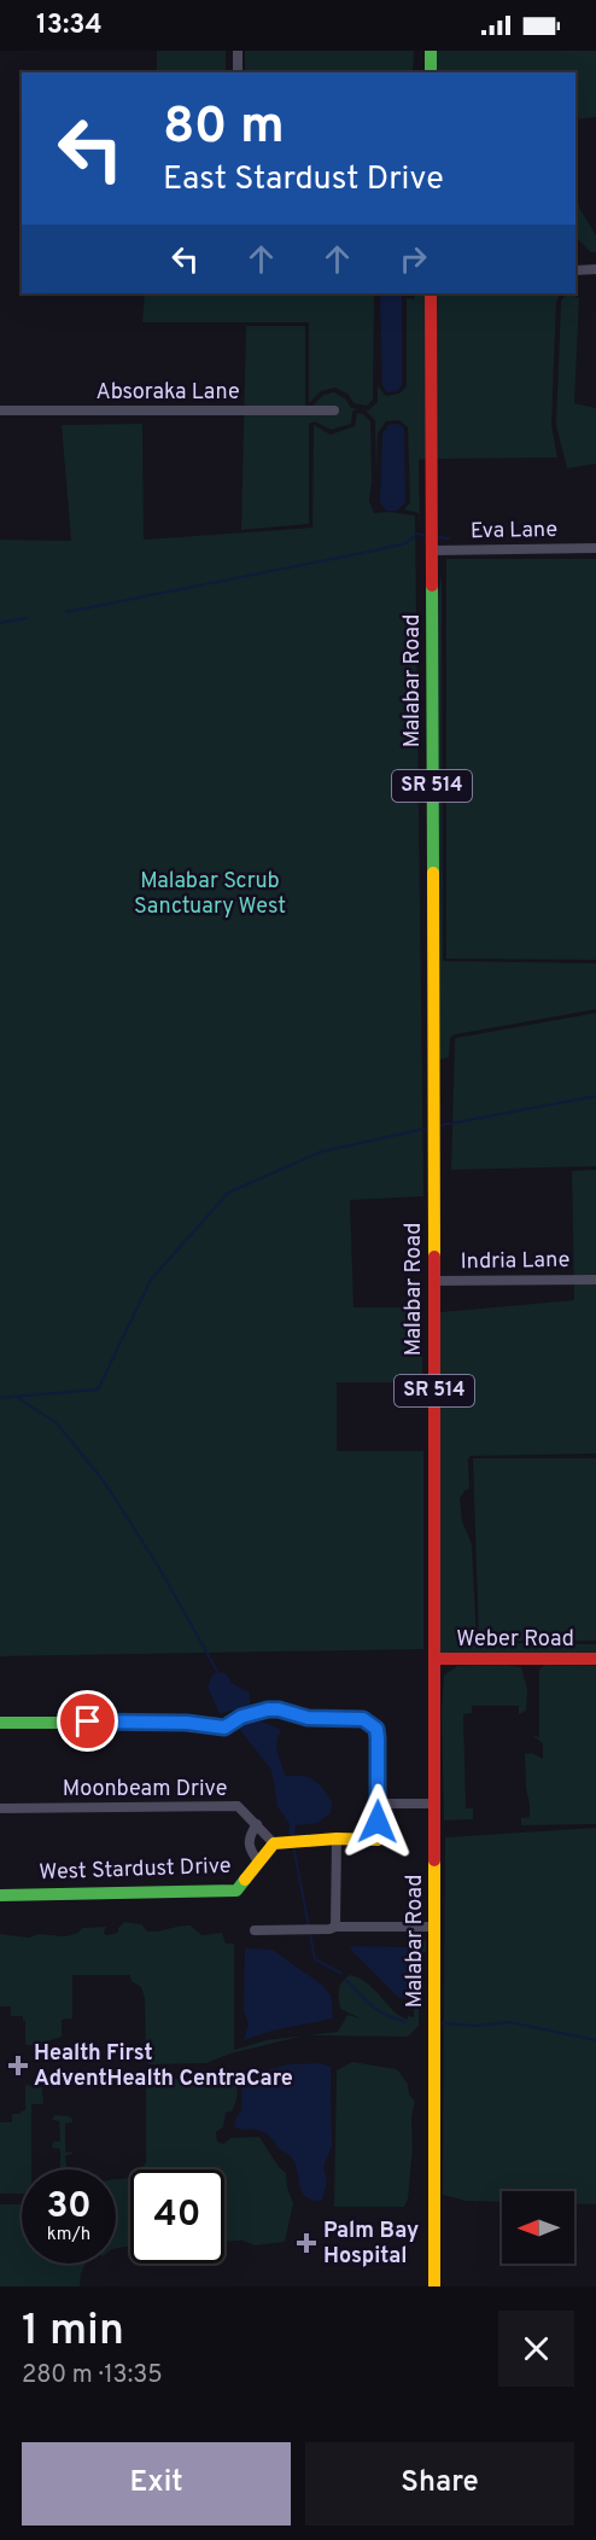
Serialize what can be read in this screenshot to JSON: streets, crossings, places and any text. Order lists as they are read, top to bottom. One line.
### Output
{"streets":{"main road":["Malabar Road","SR 514","Weber Road","West Stardust Drive"],"street":["Absoraka Lane","Eva Lane","Indria Lane","Moonbeam Drive"]},"crossings":[["Eva Lane","Malabar Road"],["Malabar Road","Indria Lane"],["Malabar Road","Weber Road"],["Moonbeam Drive","West Stardust Drive"]],"parks":["Malabar Scrub Sanctuary West"],"places":{"health":["Health First AdventHealth CentraCare","Palm Bay Hospital"]},"north":"left","page":{"status":"13:34","turn":["80 m","East Stardust Drive"],"speed":"30 km/h","limit":"40","heading":["1 min","280 m · 13:35"],"buttons":["Exit","Share"]}}
